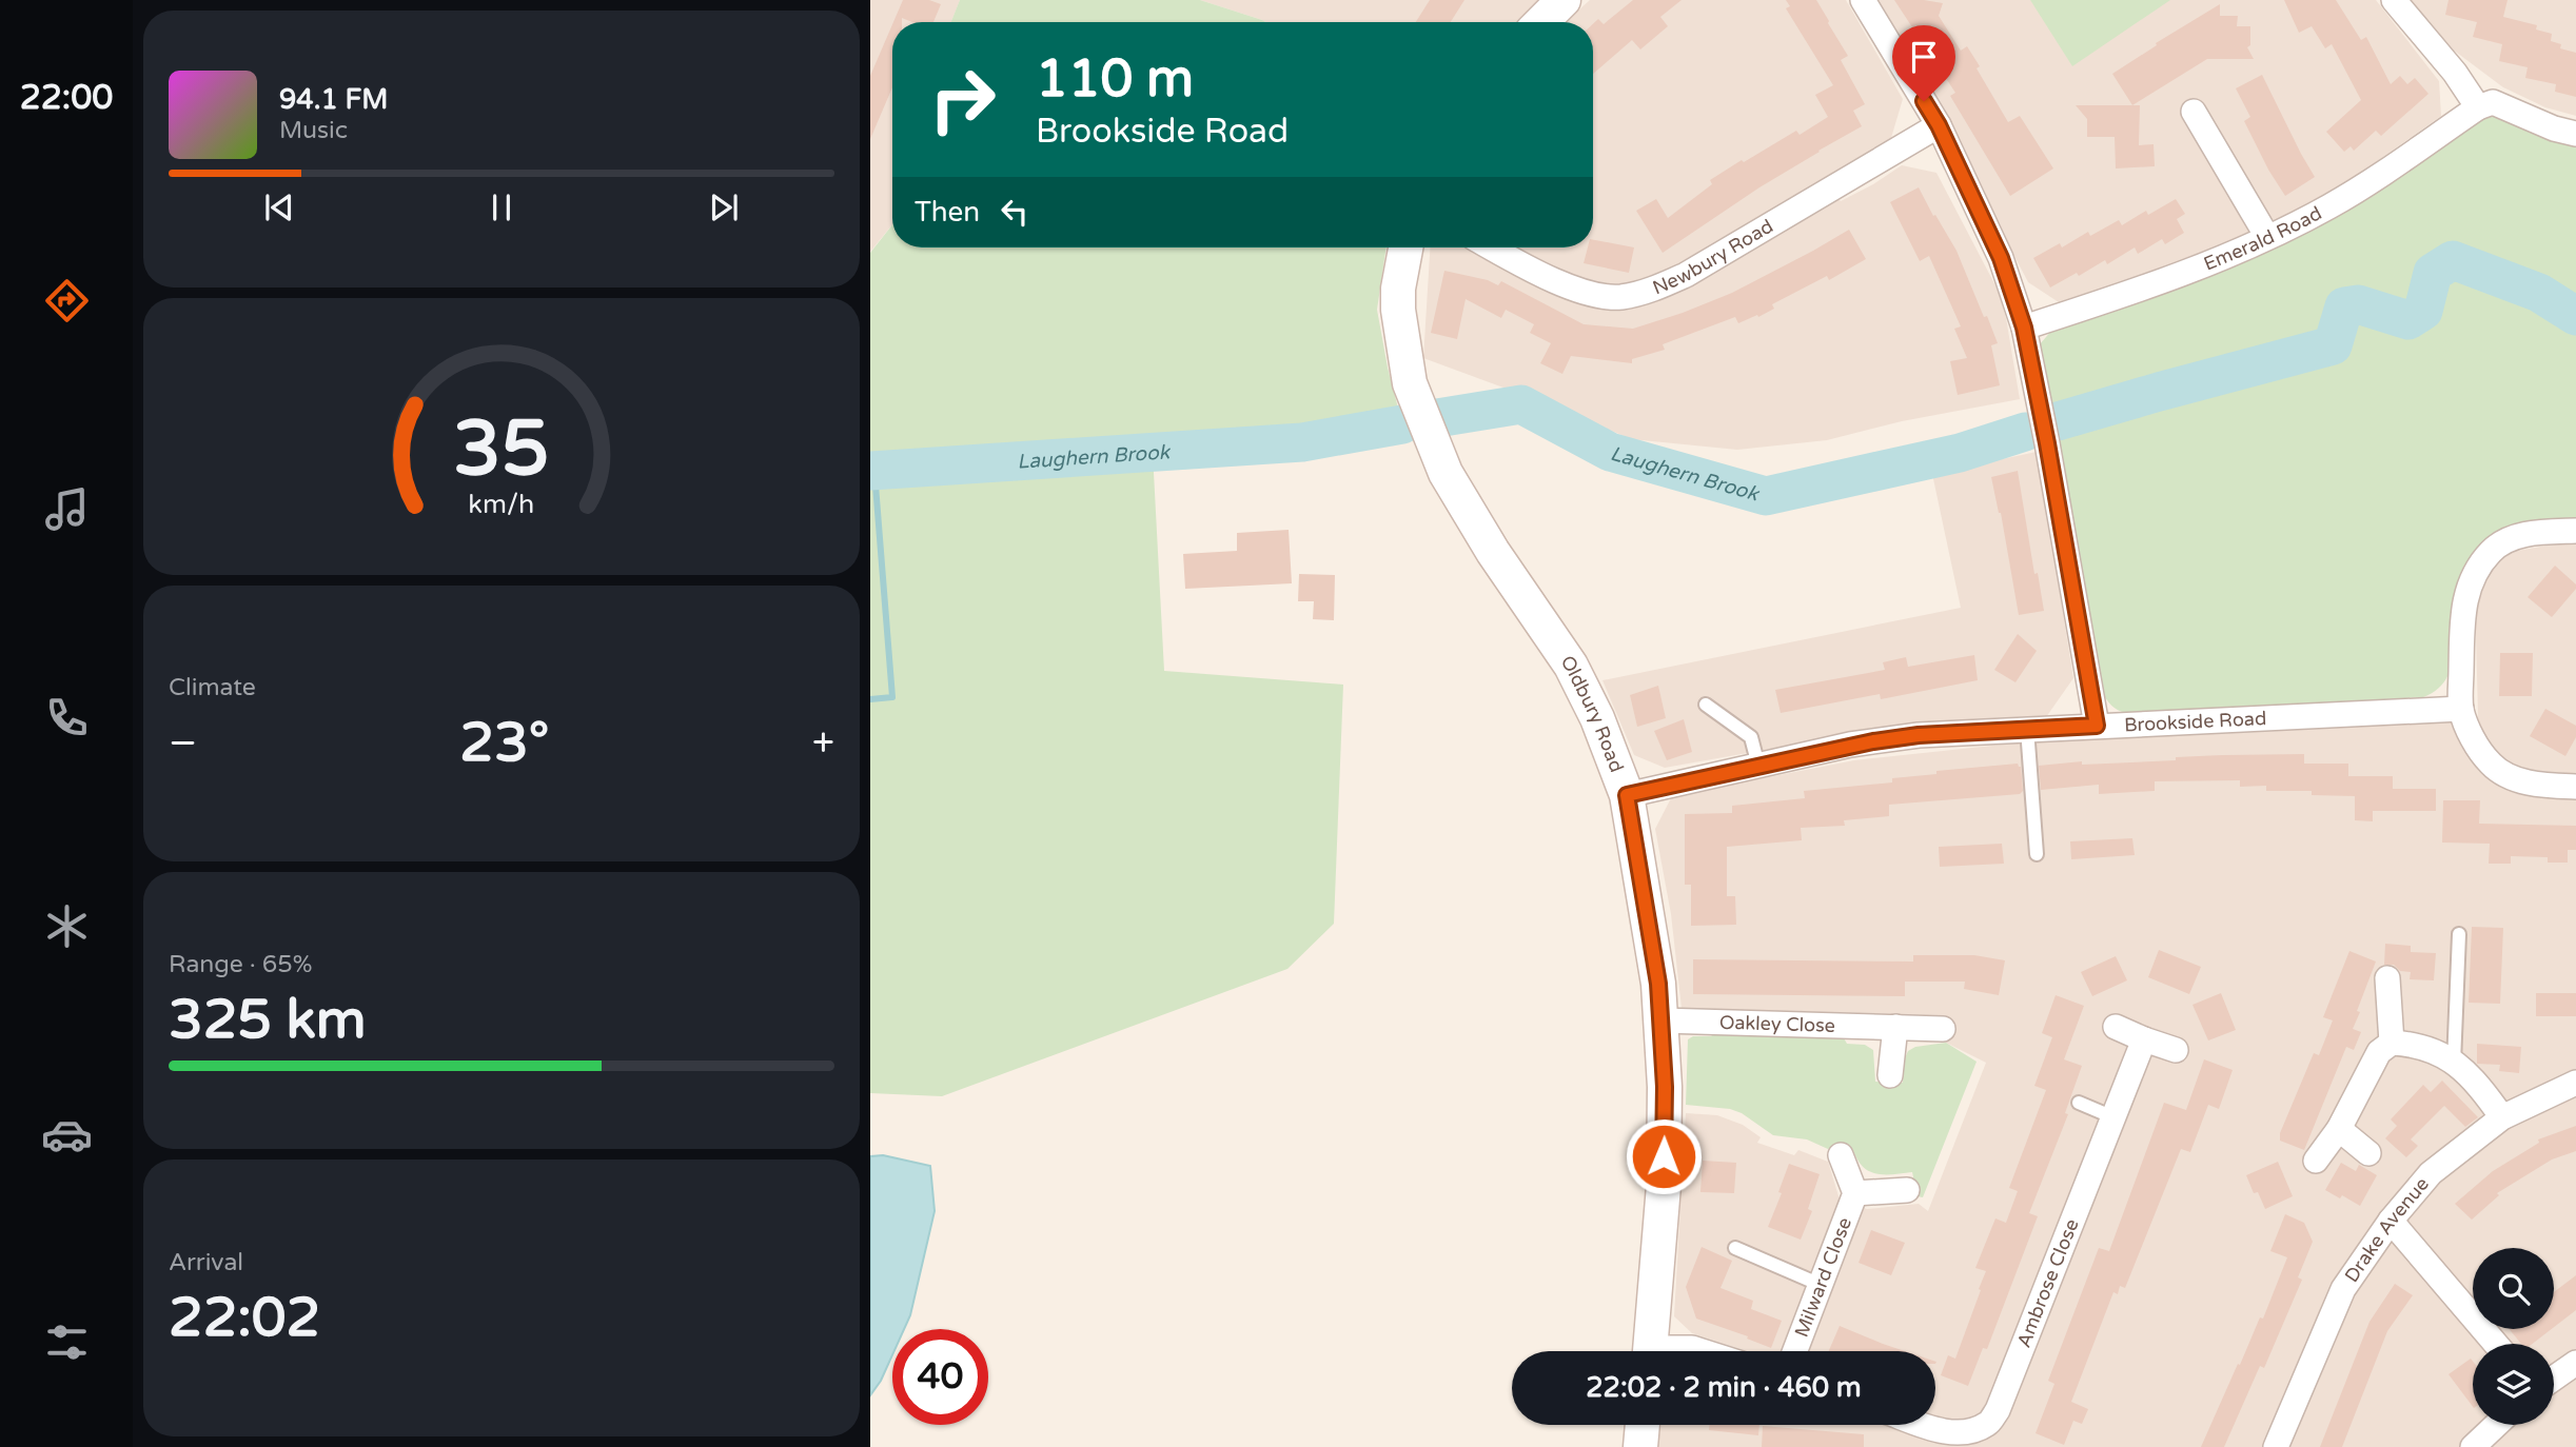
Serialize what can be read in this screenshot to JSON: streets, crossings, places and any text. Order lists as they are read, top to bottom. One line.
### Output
{"streets":{"street":["Emerald Road","Newbury Road","Oldbury Road","Brookside Road","Oakley Close","Drake Avenue","Milward Close","Ambrose Close"]},"crossings":[["Oldbury Road","Brookside Road"],["Oldbury Road","Oakley Close"]],"water":["Laughern Brook"],"page":{"tabs":"22:00","turn":["110 m","Brookside Road"],"song":["94.1 FM","Music"],"then":"Then","tile":["Climate",["Range · 65%","325 km"],["Arrival","22:02"]],"heat":["−","23°","+"],"limit":"40","trip":"22:02 · 2 min · 460 m","gauge":["35","km/h"]}}
